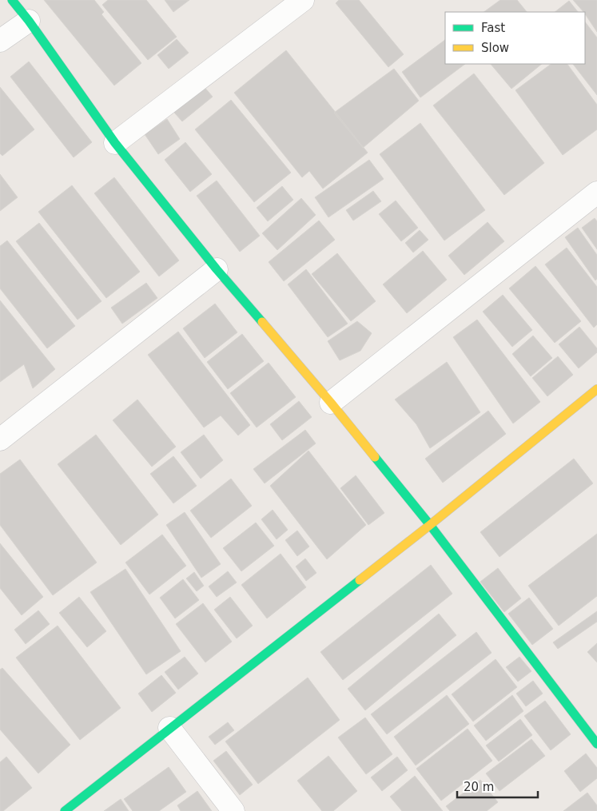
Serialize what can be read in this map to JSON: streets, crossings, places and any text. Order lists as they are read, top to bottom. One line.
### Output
{"legend":["Fast","Slow"],"scale_bar":"20 m"}
